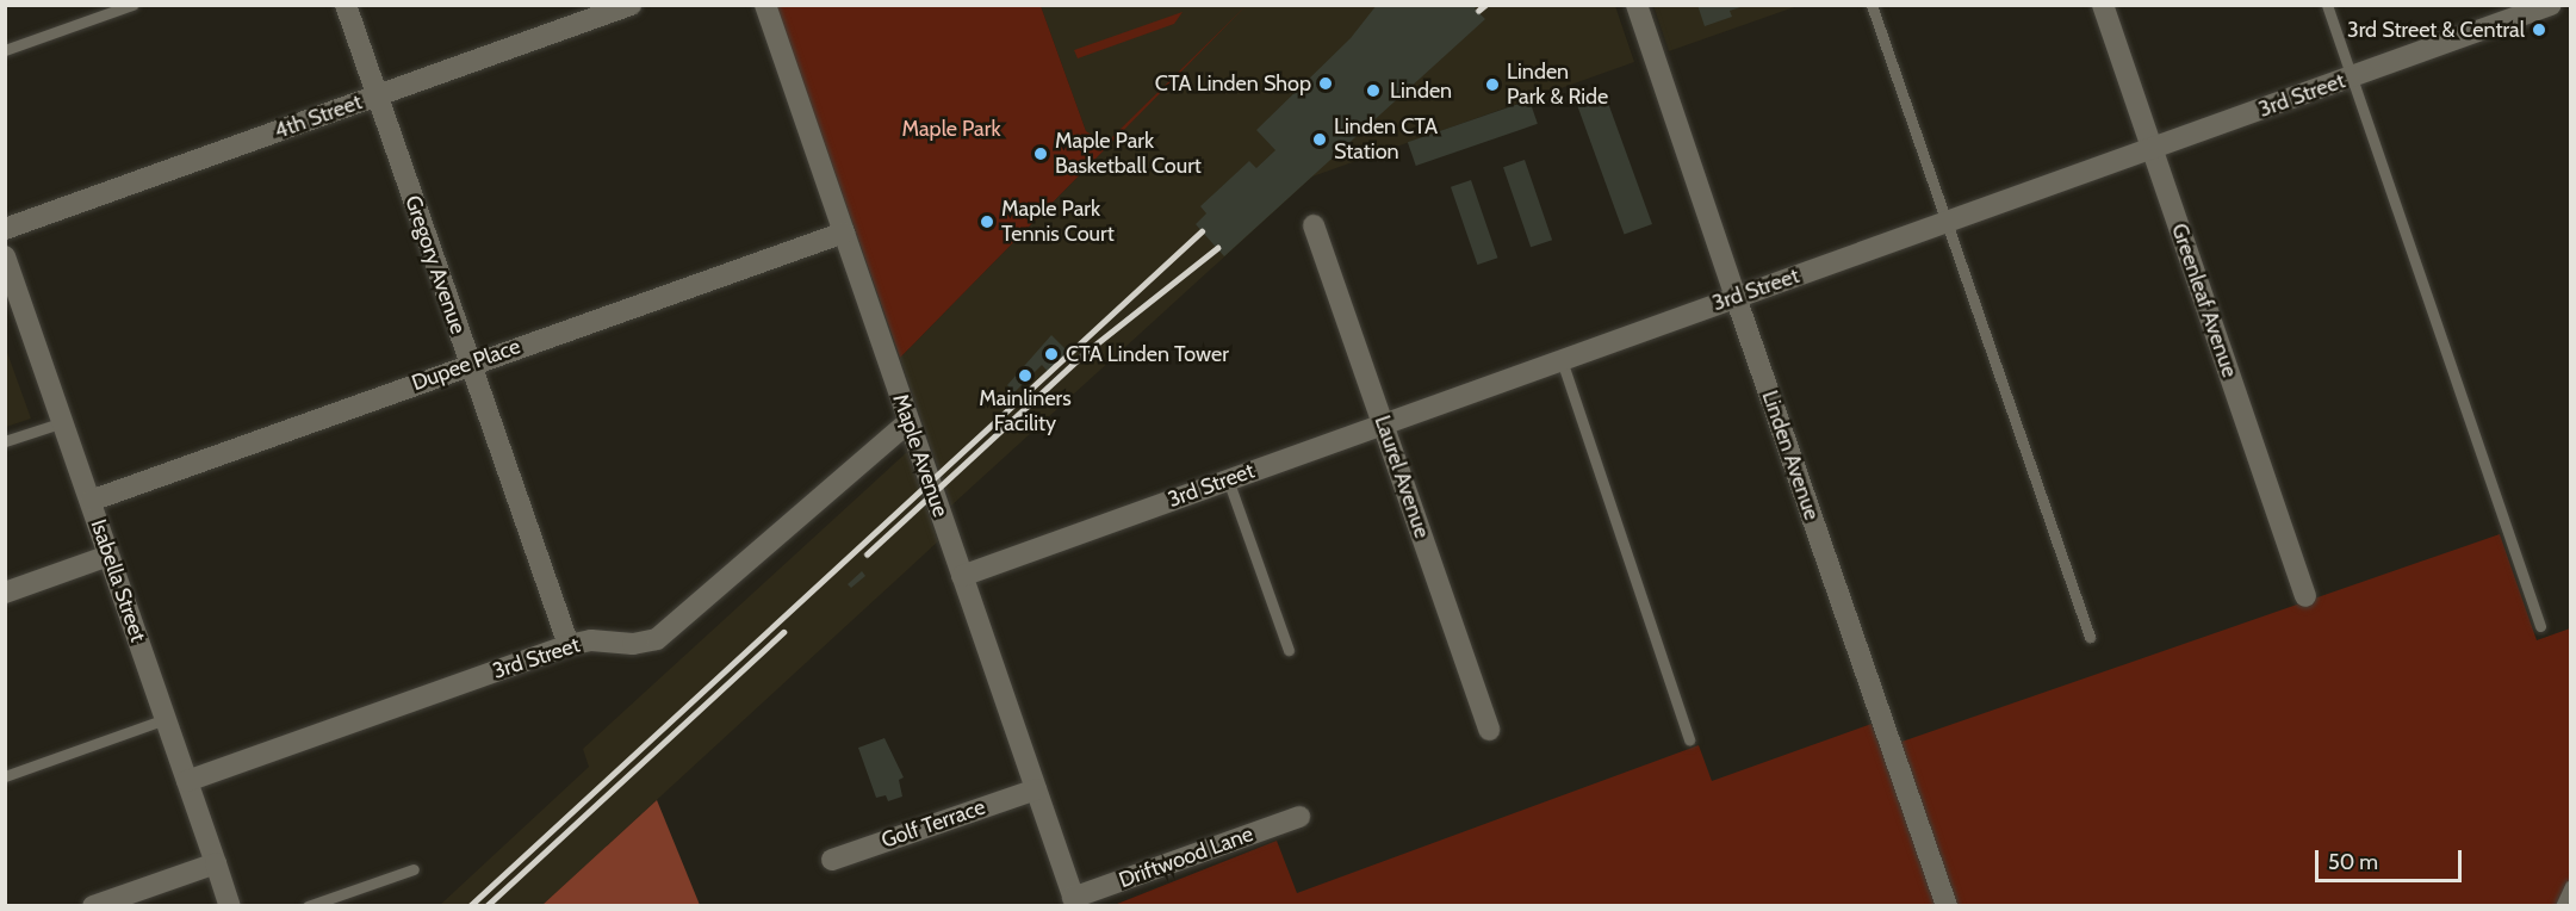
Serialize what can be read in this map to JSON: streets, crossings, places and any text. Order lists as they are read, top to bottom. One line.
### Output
{"streets":{"street":["3rd Street","4th Street","Gregory Avenue","Greenleaf Avenue","Dupee Place","Maple Avenue","Linden Avenue","Laurel Avenue","Isabella Street","Golf Terrace","Driftwood Lane"]},"crossings":[["3rd Street","Gregory Avenue"],["3rd Street","Greenleaf Avenue"],["3rd Street","Maple Avenue"],["3rd Street","Linden Avenue"],["3rd Street","Laurel Avenue"],["3rd Street","Isabella Street"],["4th Street","Gregory Avenue"],["Gregory Avenue","Dupee Place"],["Dupee Place","Maple Avenue"],["Dupee Place","Isabella Street"],["Maple Avenue","Golf Terrace"],["Maple Avenue","Driftwood Lane"]],"parks":["Maple Park"],"places":["3rd Street & Central","CTA Linden Shop","Linden Park & Ride","Linden","Linden CTA Station","Maple Park Basketball Court","Maple Park Tennis Court","CTA Linden Tower","Mainliners Facility"],"scale_bar":"50 m"}
